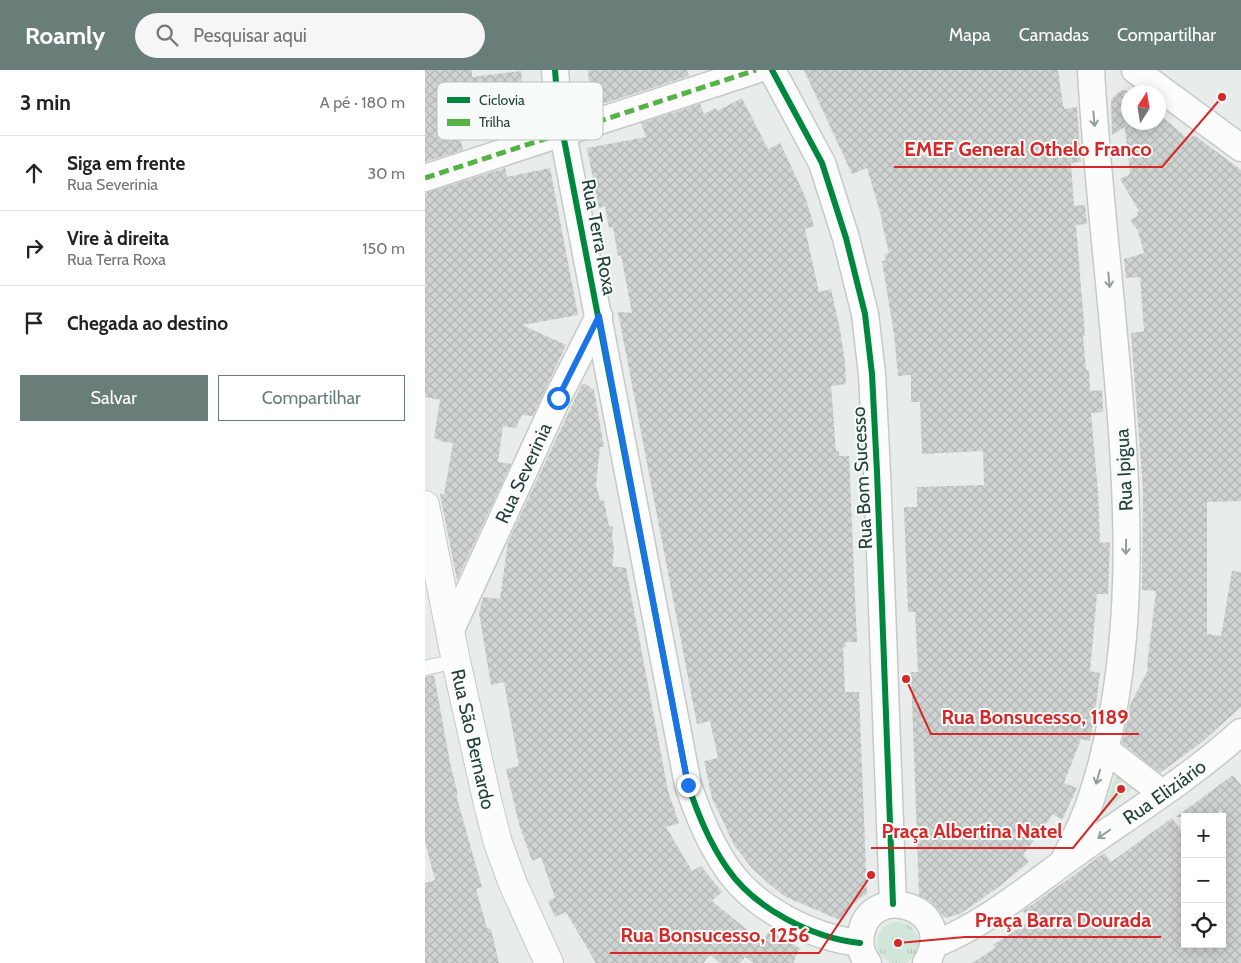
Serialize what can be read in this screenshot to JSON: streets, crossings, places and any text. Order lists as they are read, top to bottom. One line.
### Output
{"streets":{"street":["Rua Terra Roxa","Rua Ipigua","Rua Severinia","Rua Bom Sucesso","Rua São Bernardo","Rua Eliziário"]},"crossings":[["Rua Terra Roxa","Rua Severinia"],["Rua Ipigua","Rua Eliziário"],["Rua Severinia","Rua São Bernardo"]],"one_way":["Rua Ipigua"],"places":["EMEF General Othelo Franco","Rua Bonsucesso, 1189","Praça Albertina Natel","Rua Bonsucesso, 1256","Praça Barra Dourada"],"legend":["Ciclovia","Trilha"],"north":"top","page":{"header":"Roamly","search":"Pesquisar aqui","nav":["Mapa","Camadas","Compartilhar"],"heading":["3 min","A pé · 180 m"],"list":[["Siga em frente","Rua Severinia","30 m"],["Vire à direita","Rua Terra Roxa","150 m"],"Chegada ao destino"],"buttons":["Salvar","Compartilhar"],"map_buttons":["+","−"]}}
